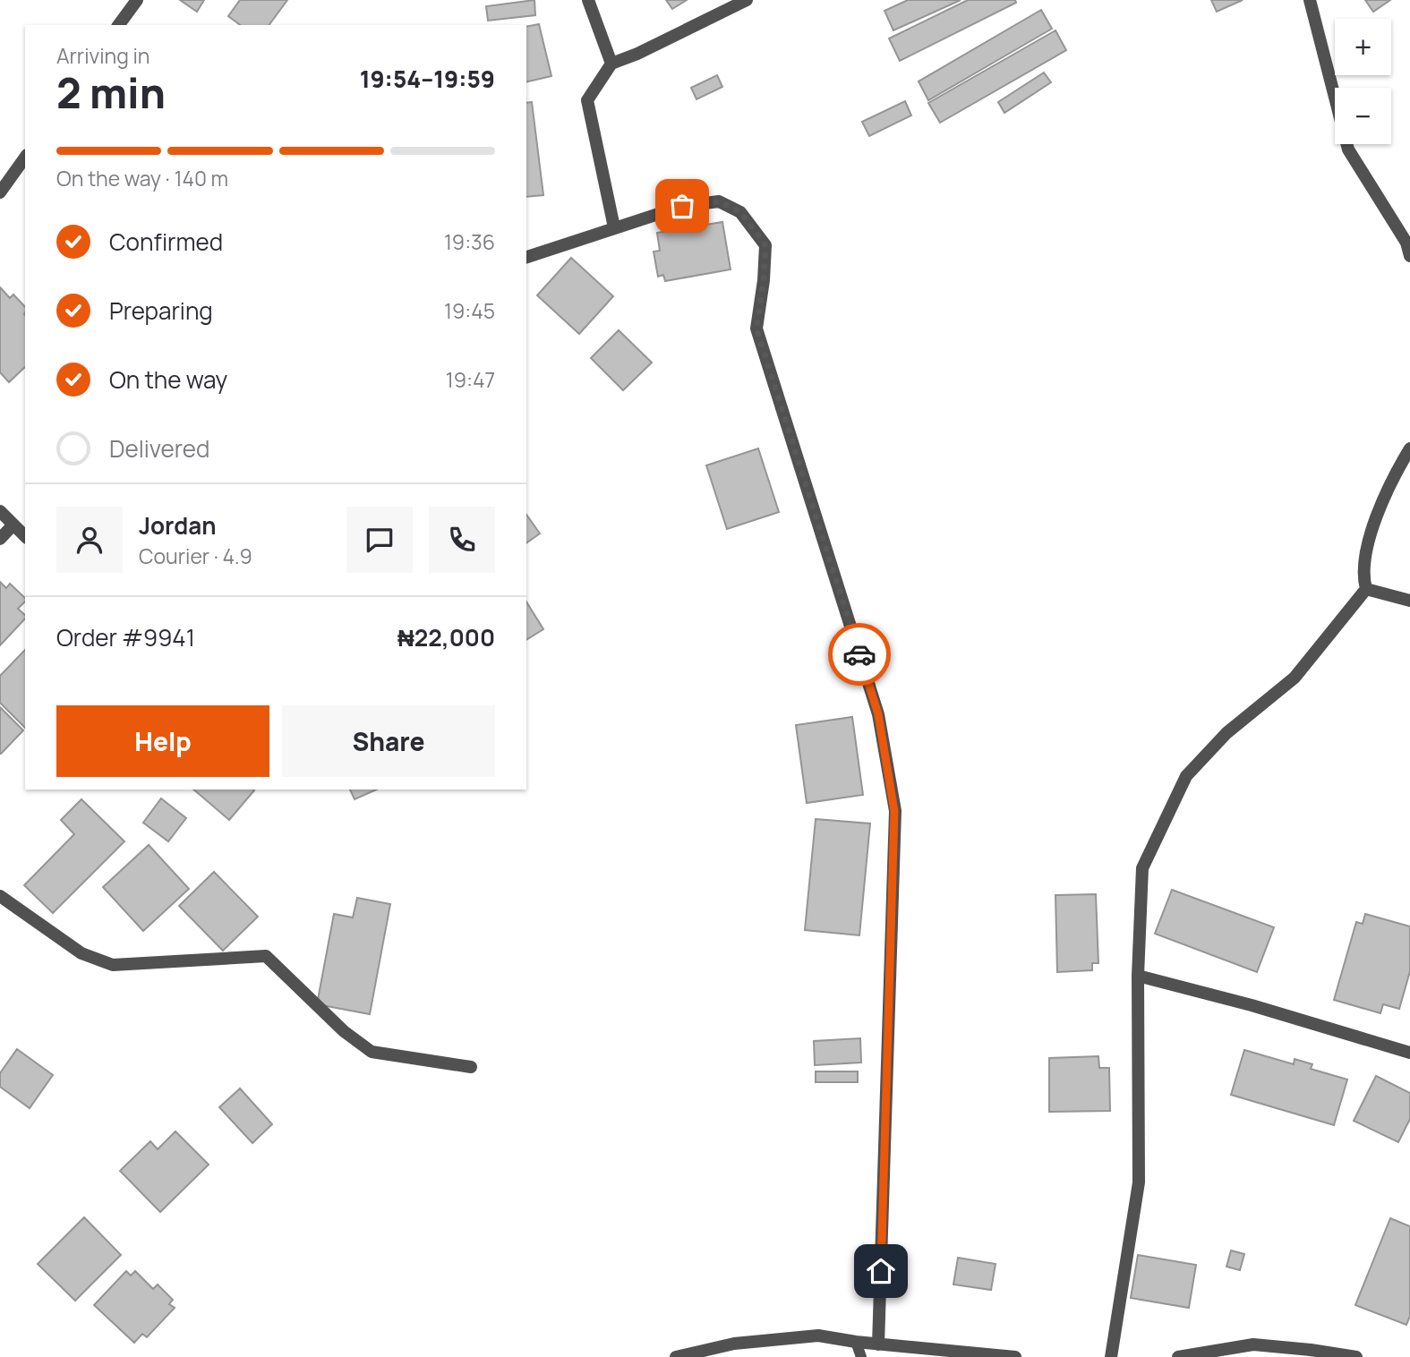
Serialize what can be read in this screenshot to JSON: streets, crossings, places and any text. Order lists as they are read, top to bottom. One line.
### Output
{"page":{"map_buttons":["+","−"],"heading":["2 min","Arriving in","19:54–19:59"],"panel":["Jordan","Courier · 4.9","Order #9941","₦22,000"],"bar":"On the way · 140 m","list":[["Confirmed","19:36"],["Preparing","19:45"],["On the way","19:47"],"Delivered"],"buttons":["Help","Share"]}}
